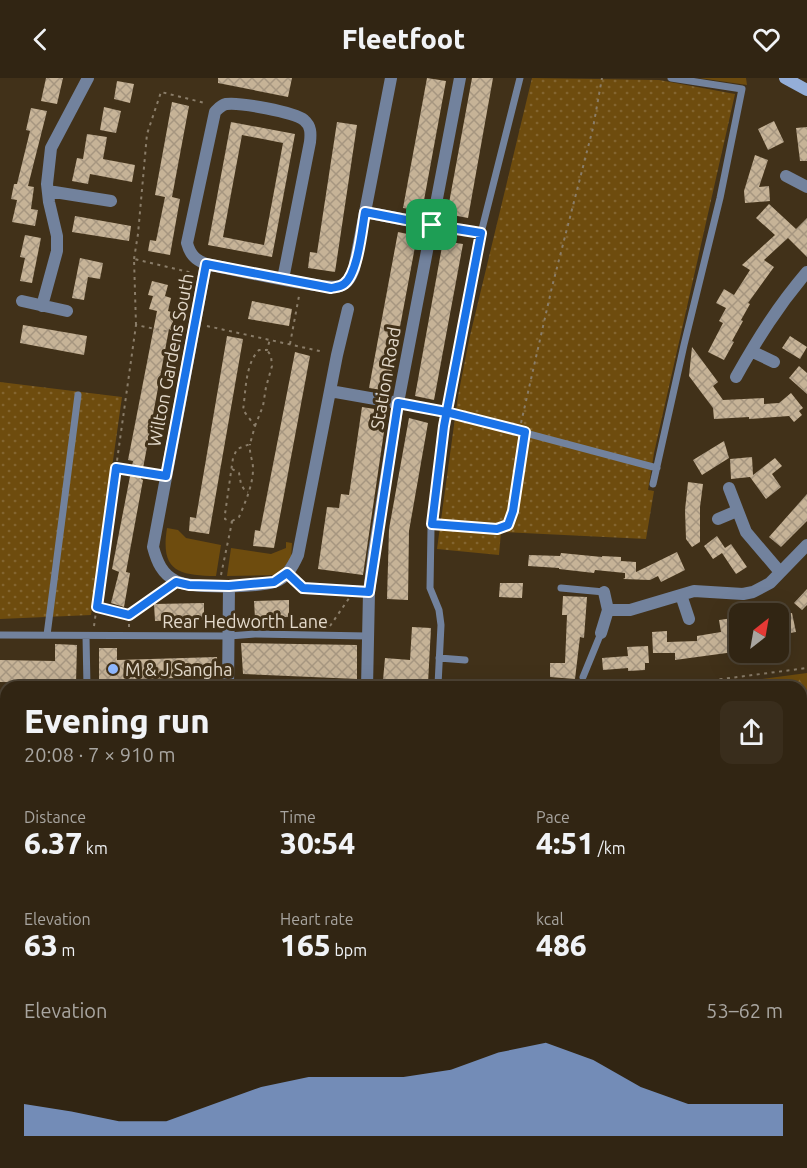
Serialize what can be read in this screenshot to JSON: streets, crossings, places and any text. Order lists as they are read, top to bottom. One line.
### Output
{"streets":{"street":["Wilton Gardens South","Station Road"],"lane":["Rear Hedworth Lane"]},"crossings":[["Station Road","Rear Hedworth Lane"]],"places":["M & J Sangha"],"north":"top right","page":{"header":"Fleetfoot","heading":["Evening run","20:08 · 7 × 910 m"],"stats":[["Distance","6.37 km"],["Time","30:54"],["Pace","4:51 /km"],["Elevation","63 m"],["Heart rate","165 bpm"],["kcal","486"]],"chart":["Elevation","53–62 m"]}}
